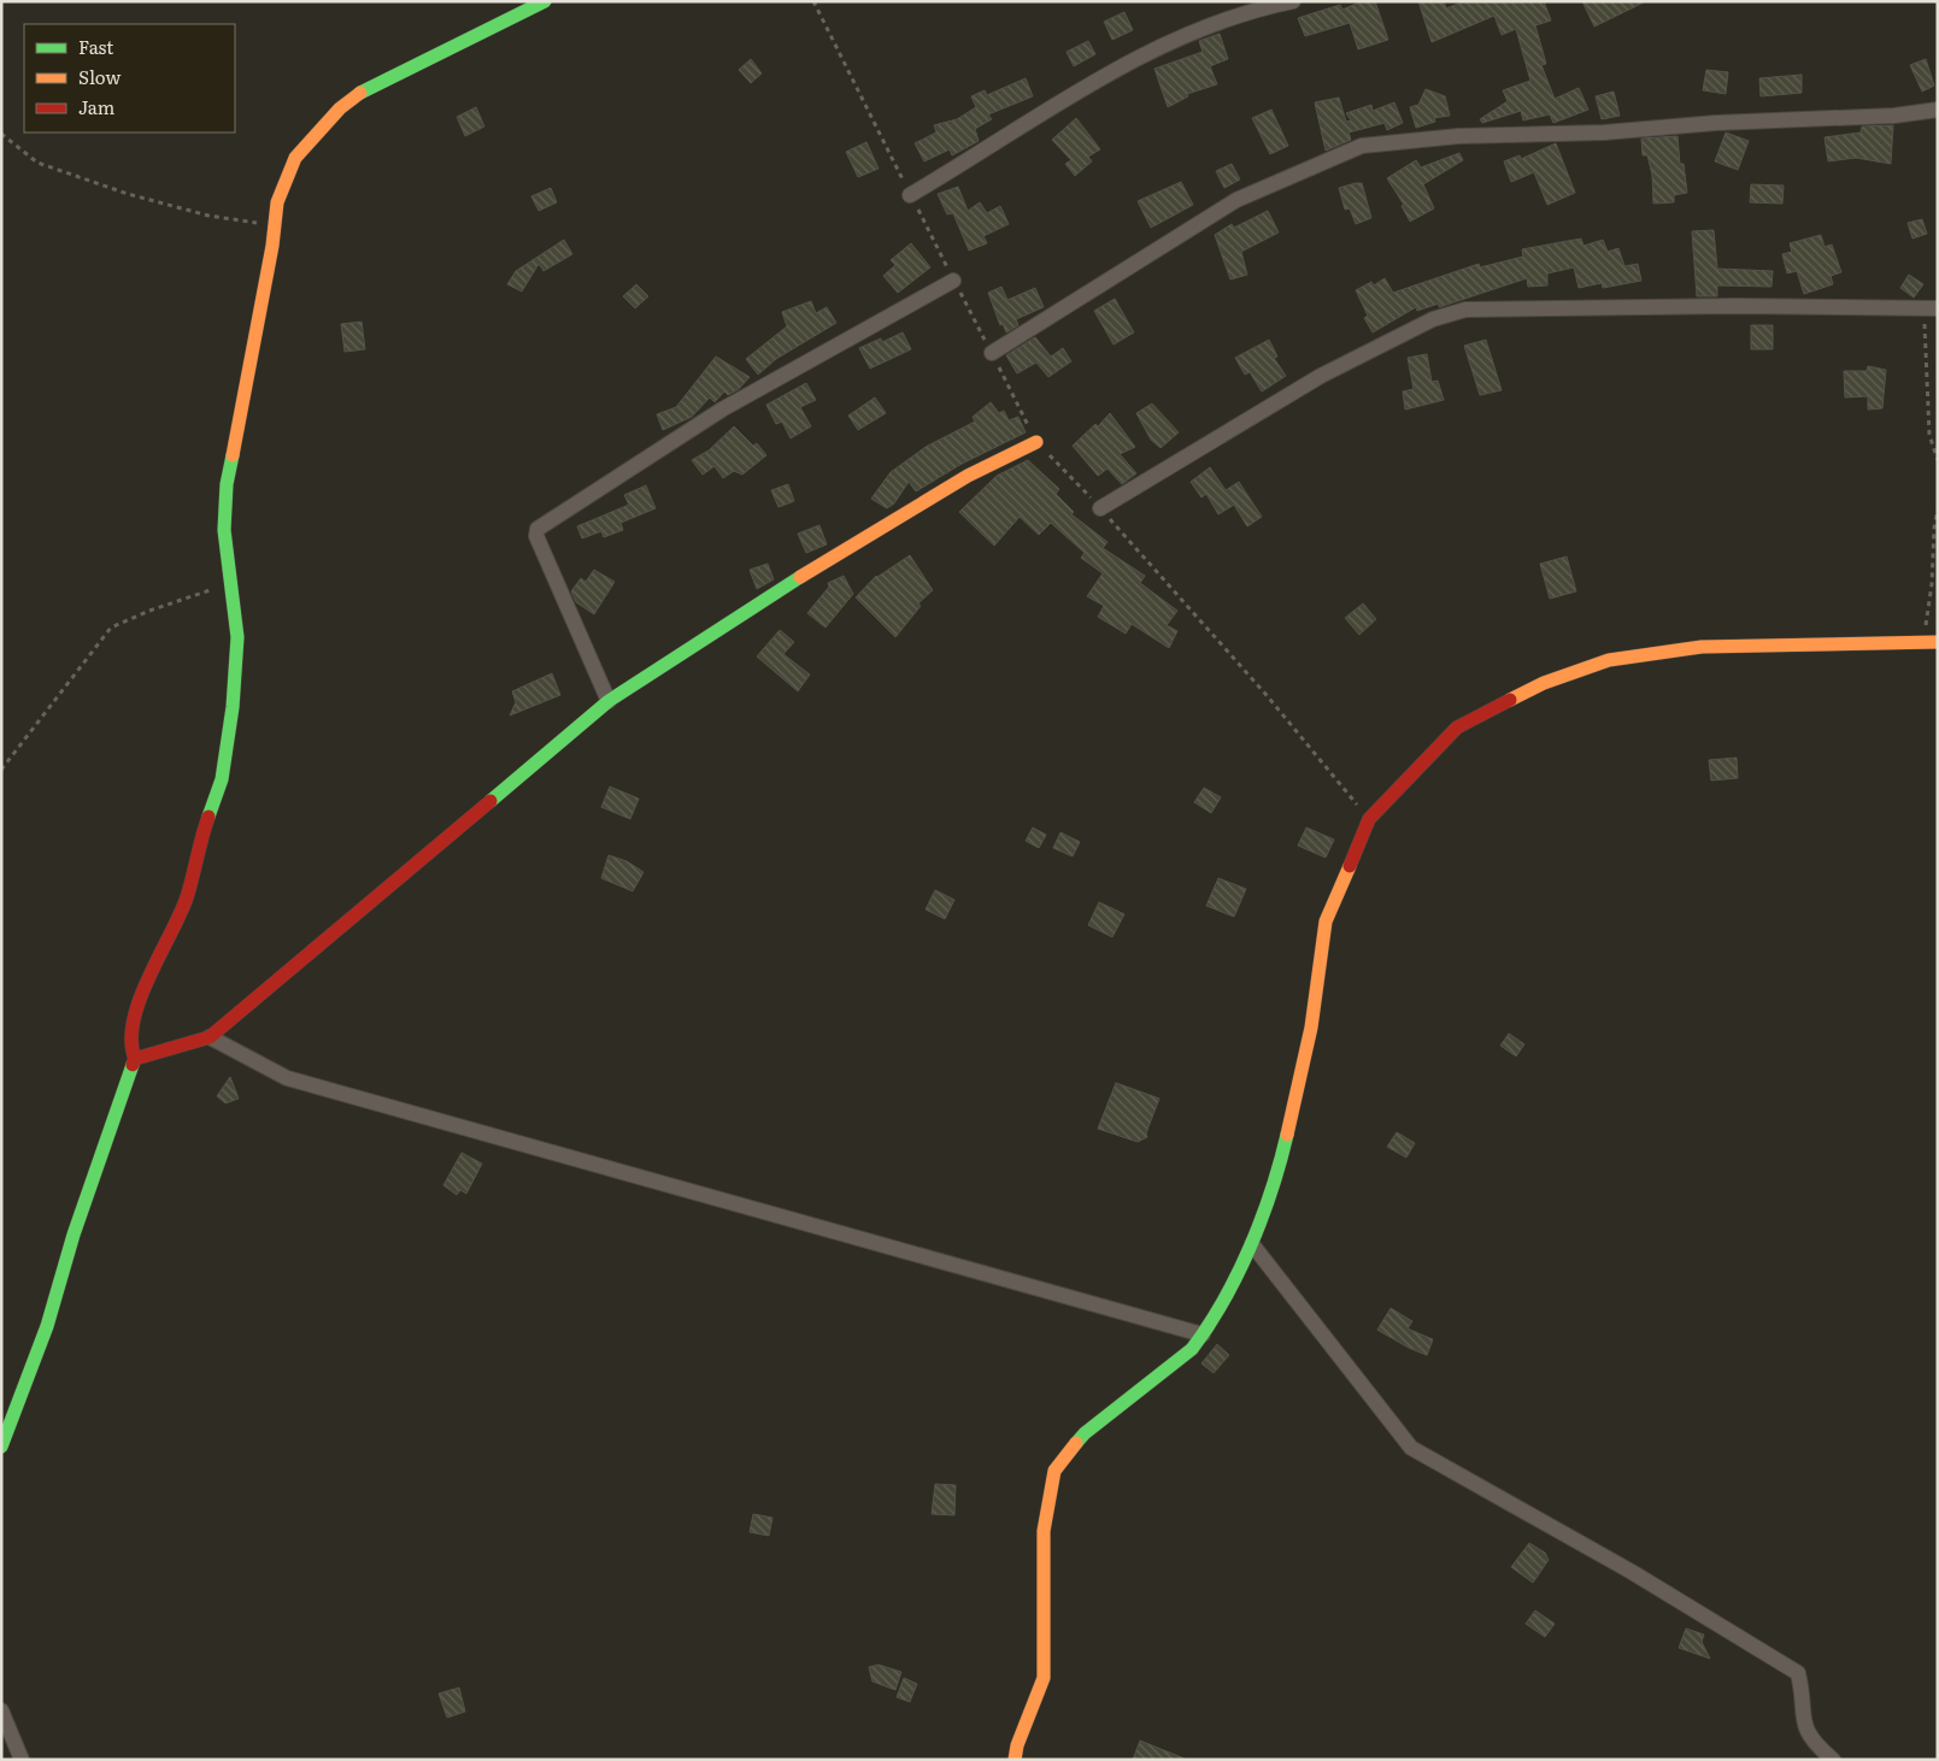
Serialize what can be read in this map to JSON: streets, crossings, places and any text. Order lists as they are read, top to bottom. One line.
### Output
{"legend":["Fast","Slow","Jam"]}
